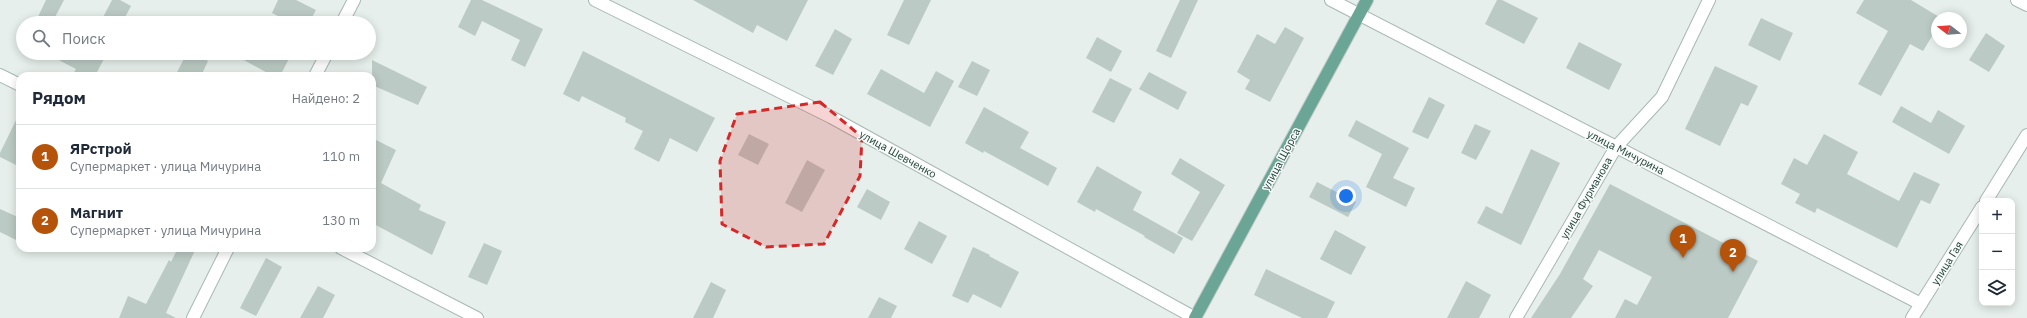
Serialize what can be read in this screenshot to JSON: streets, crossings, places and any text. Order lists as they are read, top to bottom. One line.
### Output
{"streets":{"main road":["улица Щорса"],"street":["улица Мичурина","улица Шевченко","улица Фурманова","улица Гая"]},"crossings":[["улица Мичурина","улица Щорса"],["улица Мичурина","улица Фурманова"],["улица Мичурина","улица Гая"],["улица Шевченко","улица Щорса"]],"north":"left","page":{"search":"Поиск","heading":["Рядом","Найдено: 2"],"list":[{"mark":"1","name":"ЯРстрой","note":"Супермаркет · улица Мичурина","value":"110 m"},{"mark":"2","name":"Магнит","note":"Супермаркет · улица Мичурина","value":"130 m"}],"map_buttons":["+","−"],"pins":["1","2"]}}
